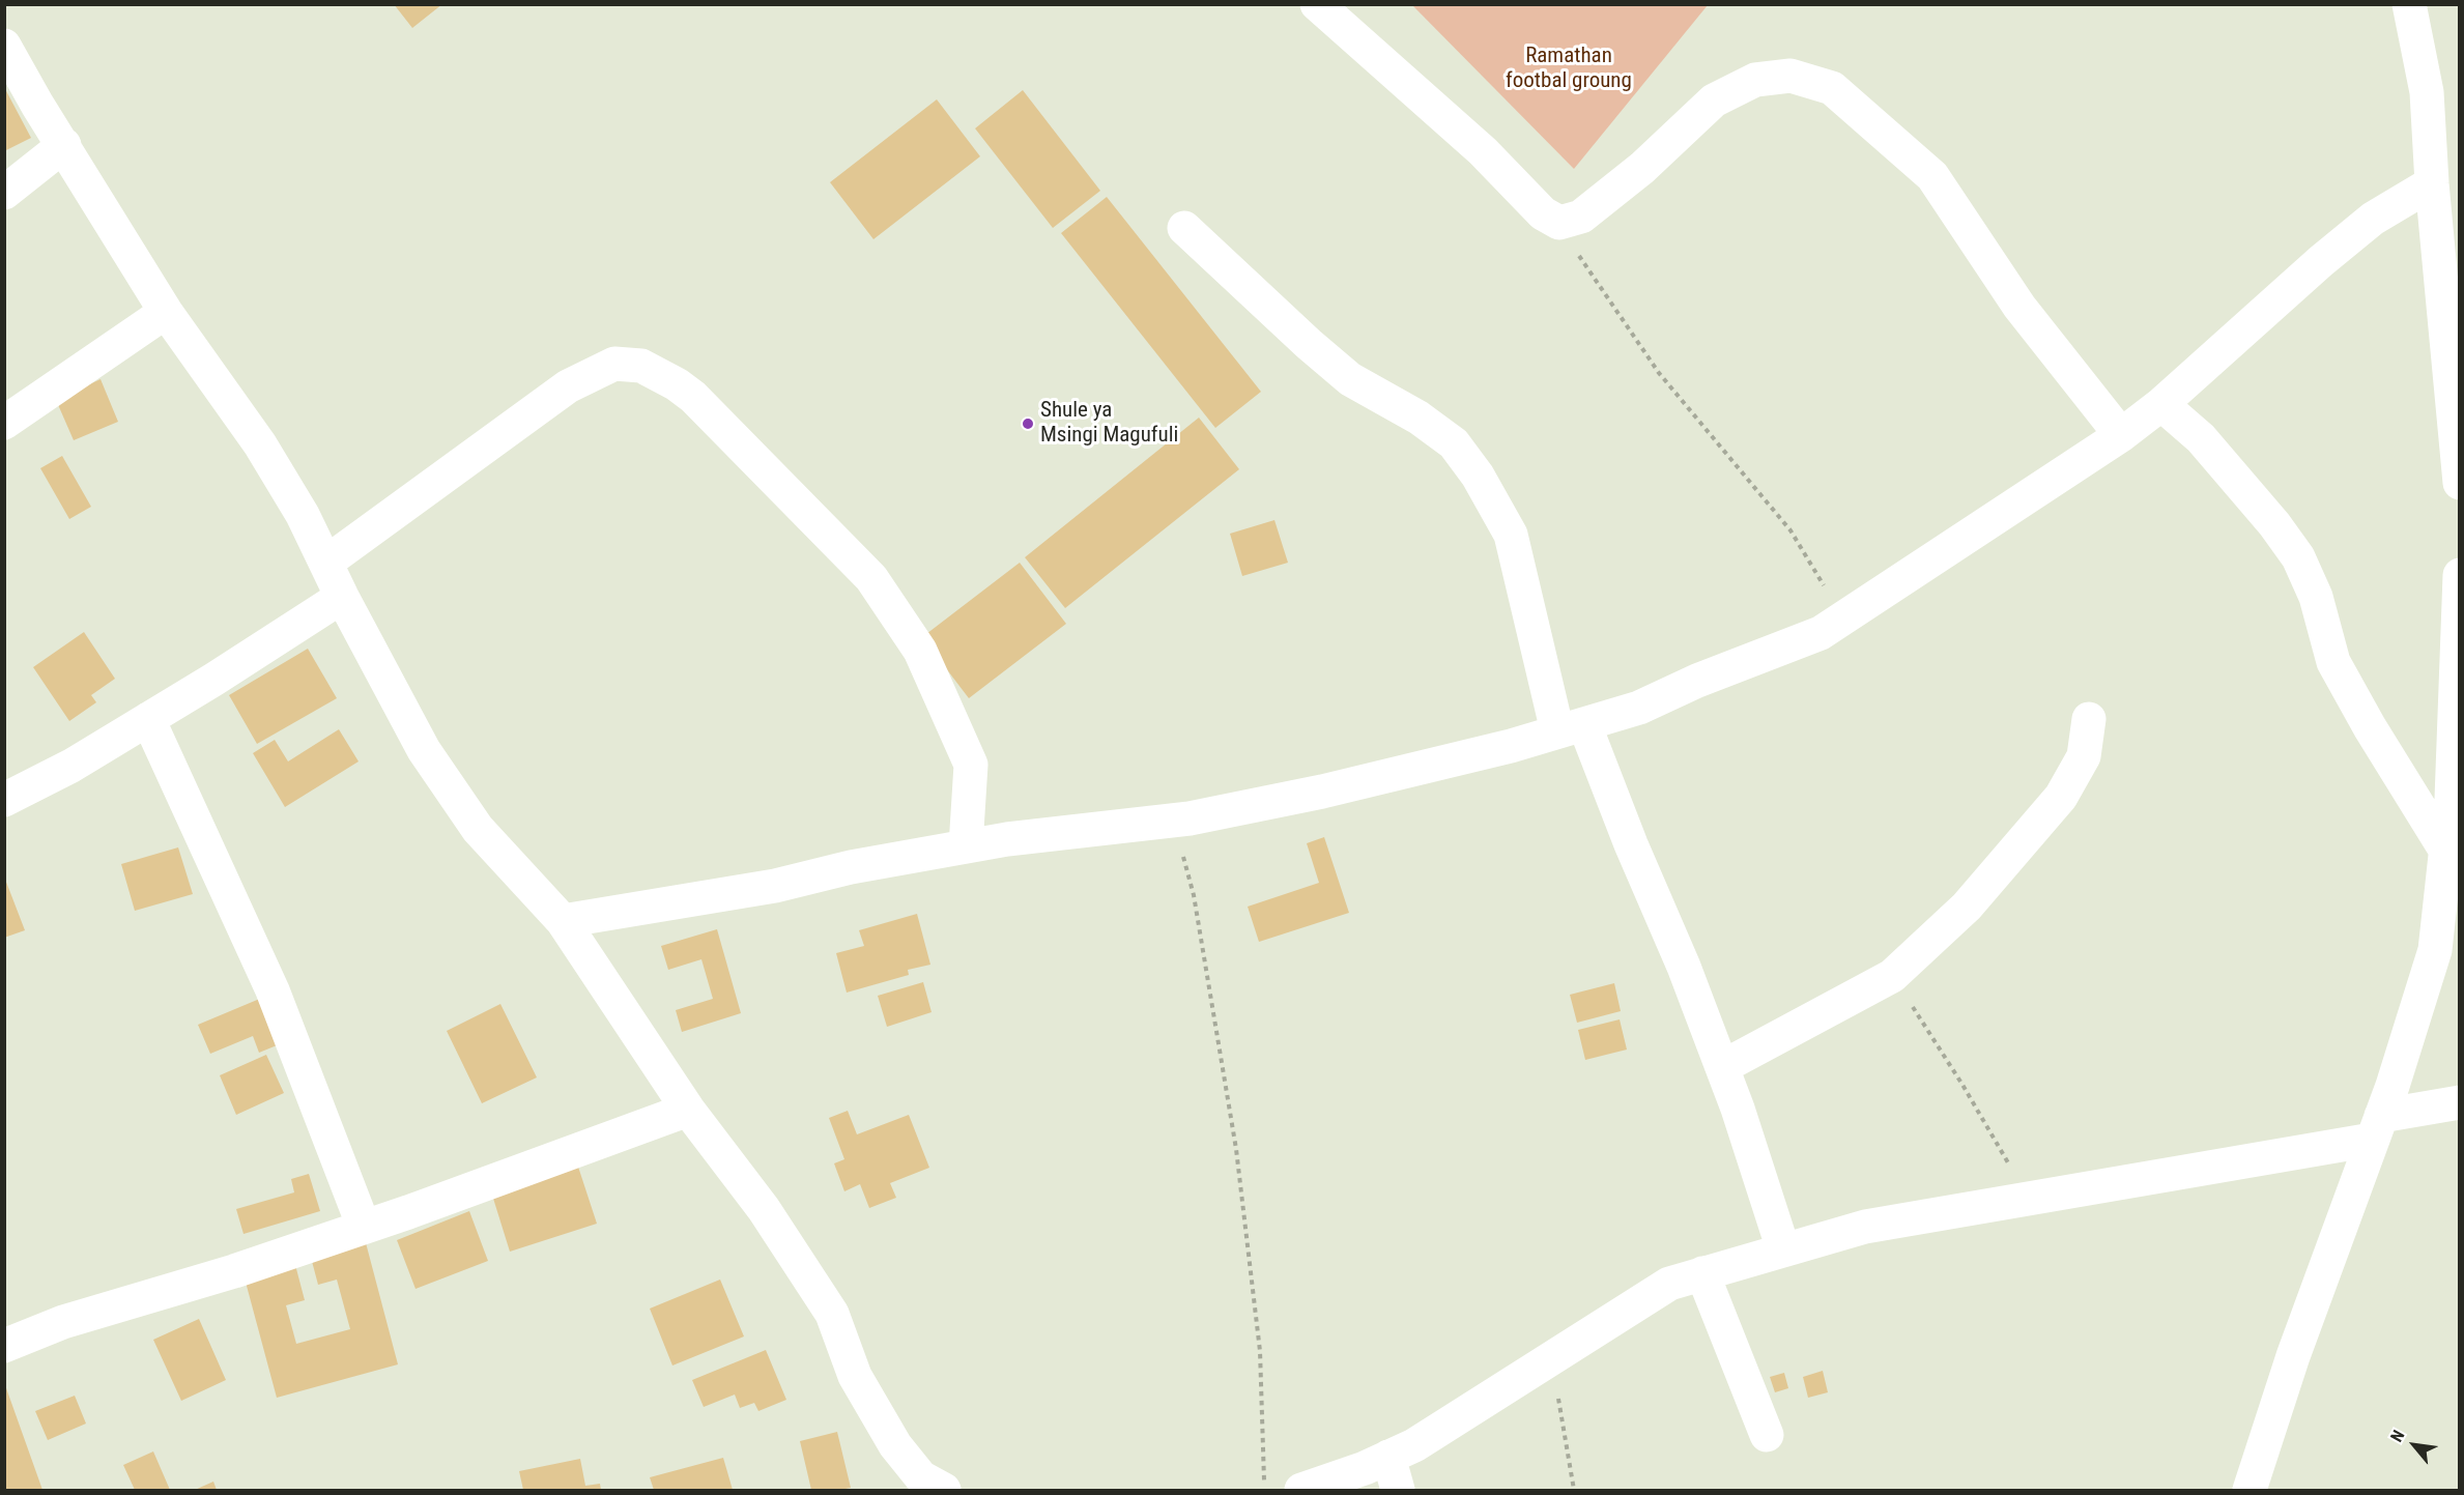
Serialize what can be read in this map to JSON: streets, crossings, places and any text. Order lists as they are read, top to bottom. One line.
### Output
{"parks":["Ramathan footbal groung"],"places":["Shule ya Msingi Magufuli"],"north":"top left"}
